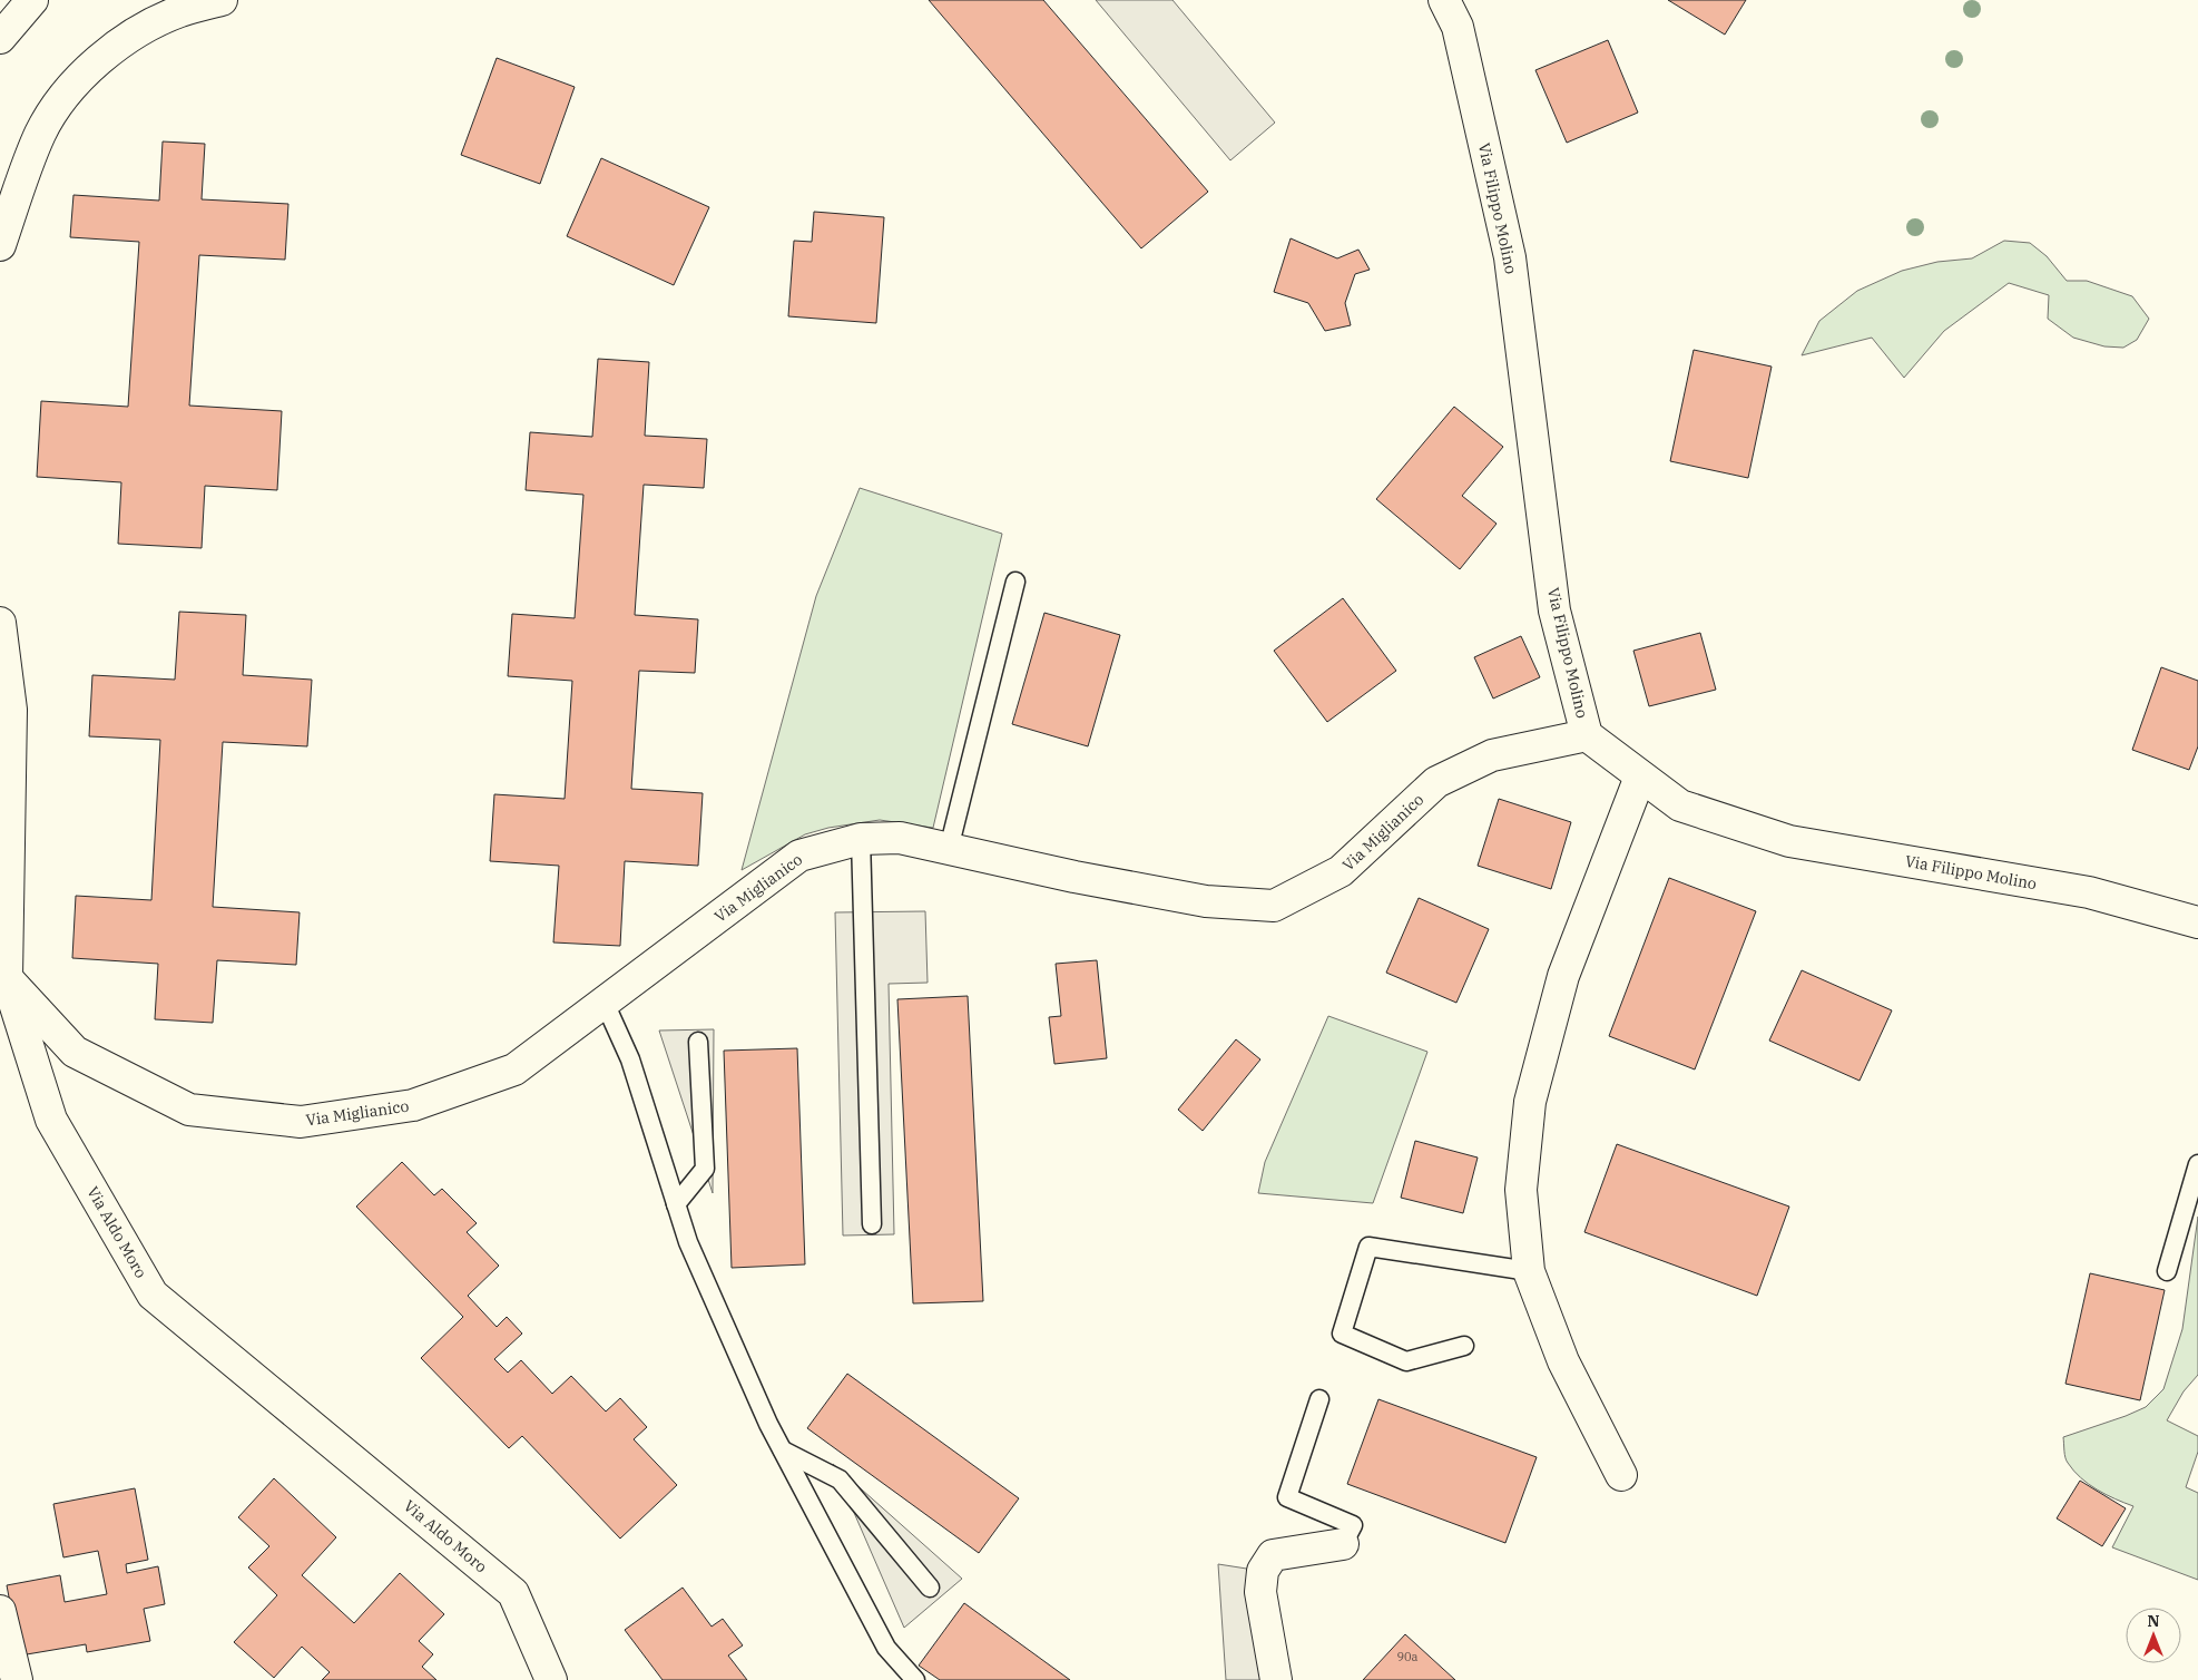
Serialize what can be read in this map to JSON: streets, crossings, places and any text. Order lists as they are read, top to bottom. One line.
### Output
{"streets":{"street":["Via Filippo Molino","Via Miglianico","Via Aldo Moro"]},"crossings":[["Via Filippo Molino","Via Miglianico"],["Via Miglianico","Via Aldo Moro"]],"house_numbers":["90a"],"north":"top"}
